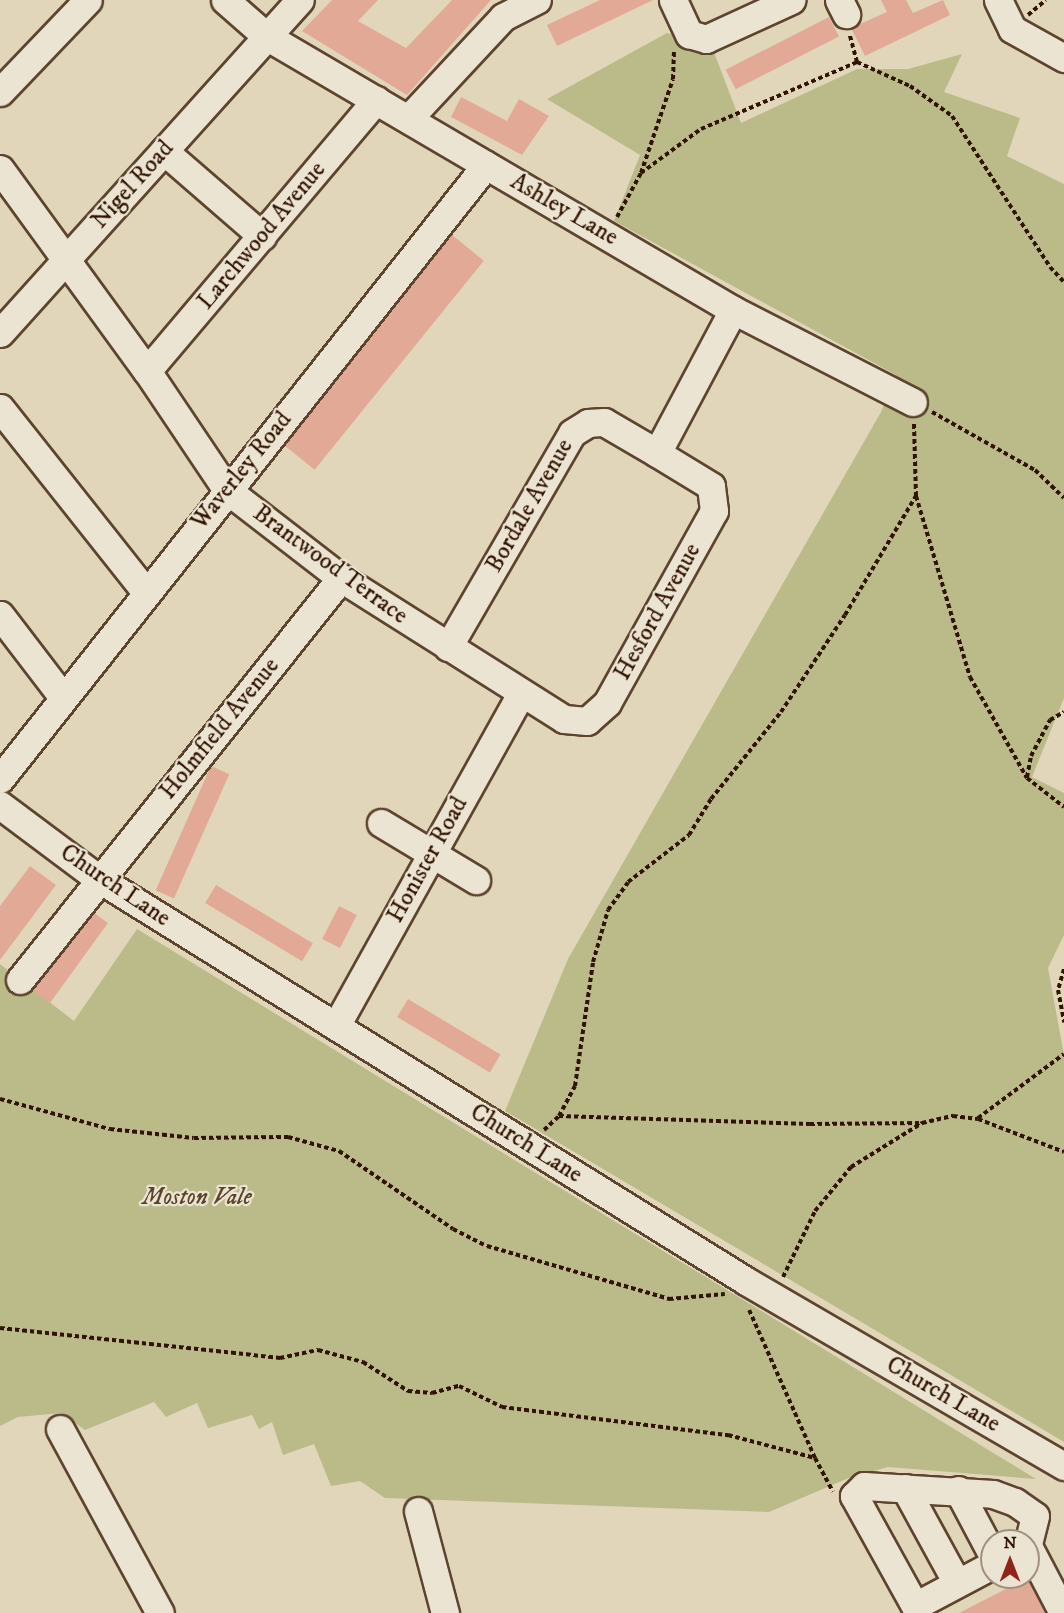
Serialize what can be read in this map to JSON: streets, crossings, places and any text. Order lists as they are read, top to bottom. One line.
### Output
{"streets":{"street":["Nigel Road","Ashley Lane","Larchwood Avenue","Waverley Road","Bordale Avenue","Brantwood Terrace","Hesford Avenue","Holmfield Avenue","Honister Road","Church Lane"]},"crossings":[["Nigel Road","Ashley Lane"],["Nigel Road","Brantwood Terrace"],["Ashley Lane","Larchwood Avenue"],["Ashley Lane","Waverley Road"],["Larchwood Avenue","Brantwood Terrace"],["Waverley Road","Brantwood Terrace"],["Bordale Avenue","Brantwood Terrace"],["Bordale Avenue","Hesford Avenue"],["Brantwood Terrace","Hesford Avenue"],["Brantwood Terrace","Holmfield Avenue"],["Brantwood Terrace","Honister Road"],["Hesford Avenue","Honister Road"],["Holmfield Avenue","Church Lane"],["Honister Road","Church Lane"]],"parks":["Moston Vale"],"north":"top"}
